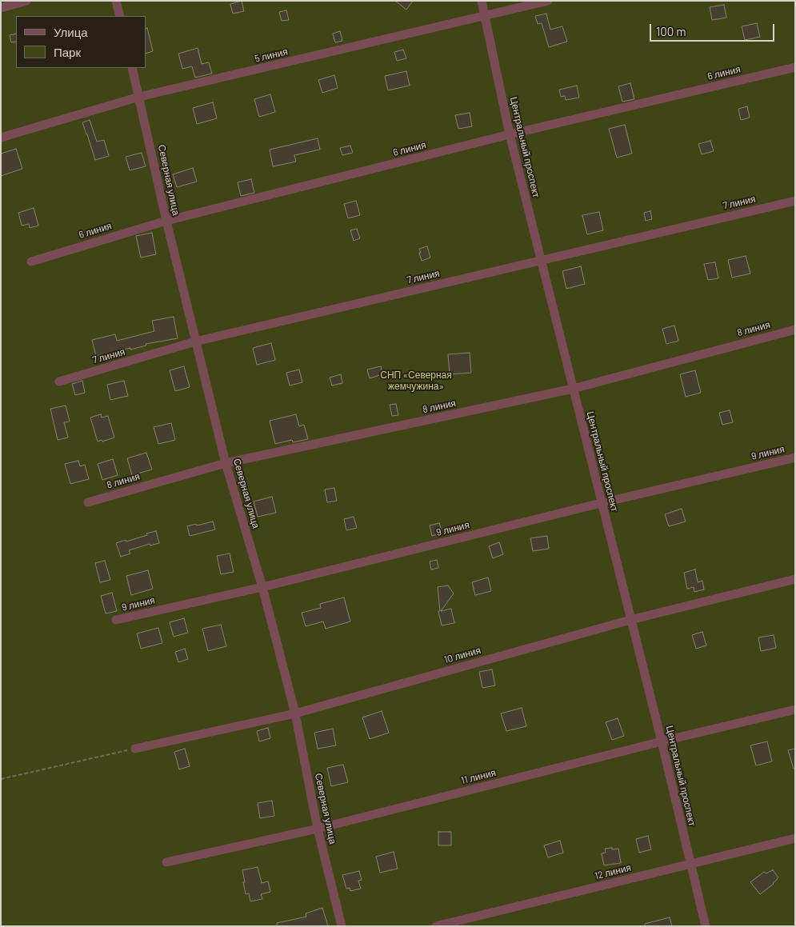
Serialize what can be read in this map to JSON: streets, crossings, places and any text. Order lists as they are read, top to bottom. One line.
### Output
{"streets":{"street":["5 линия","6 линия","Центральный проспект","Северная улица","7 линия","8 линия","9 линия","10 линия","11 линия","12 линия"]},"crossings":[["5 линия","Центральный проспект"],["5 линия","Северная улица"],["6 линия","Центральный проспект"],["6 линия","Северная улица"],["Центральный проспект","7 линия"],["Центральный проспект","8 линия"],["Центральный проспект","9 линия"],["Центральный проспект","10 линия"],["Центральный проспект","11 линия"],["Центральный проспект","12 линия"],["Северная улица","7 линия"],["Северная улица","8 линия"],["Северная улица","9 линия"],["Северная улица","10 линия"],["Северная улица","11 линия"]],"parks":["СНП «Северная жемчужина»"],"legend":["Улица","Парк"],"scale_bar":"100 m"}
